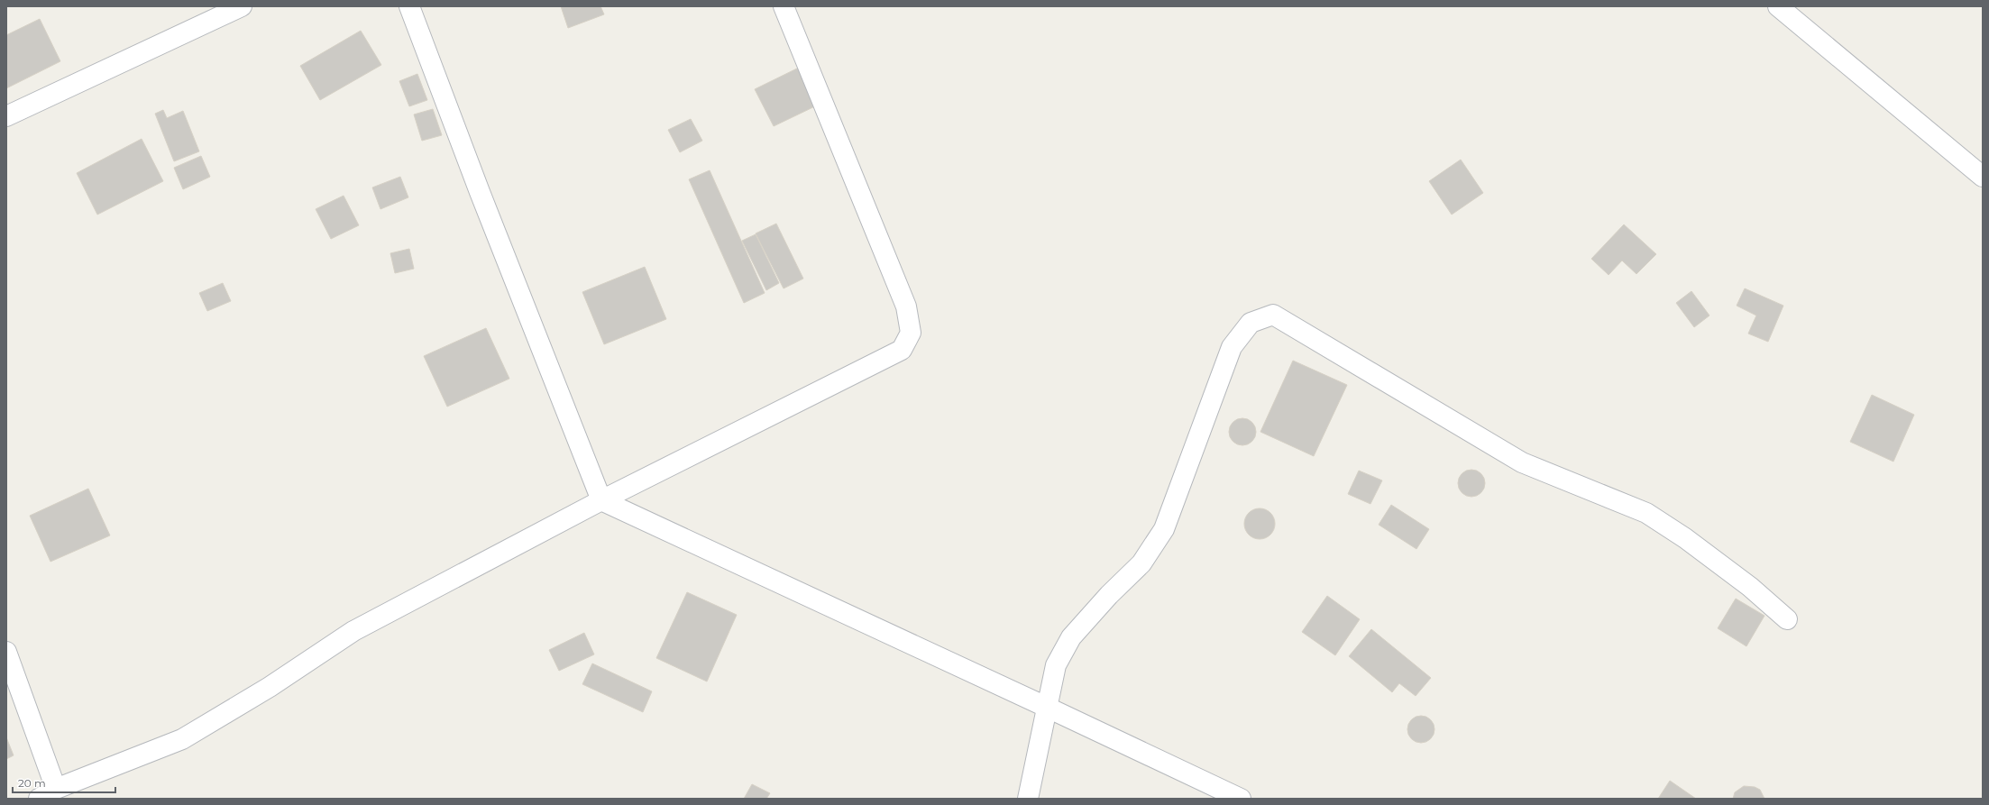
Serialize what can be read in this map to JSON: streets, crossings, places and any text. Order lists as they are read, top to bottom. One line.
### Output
{"scale_bar":"20 m"}
